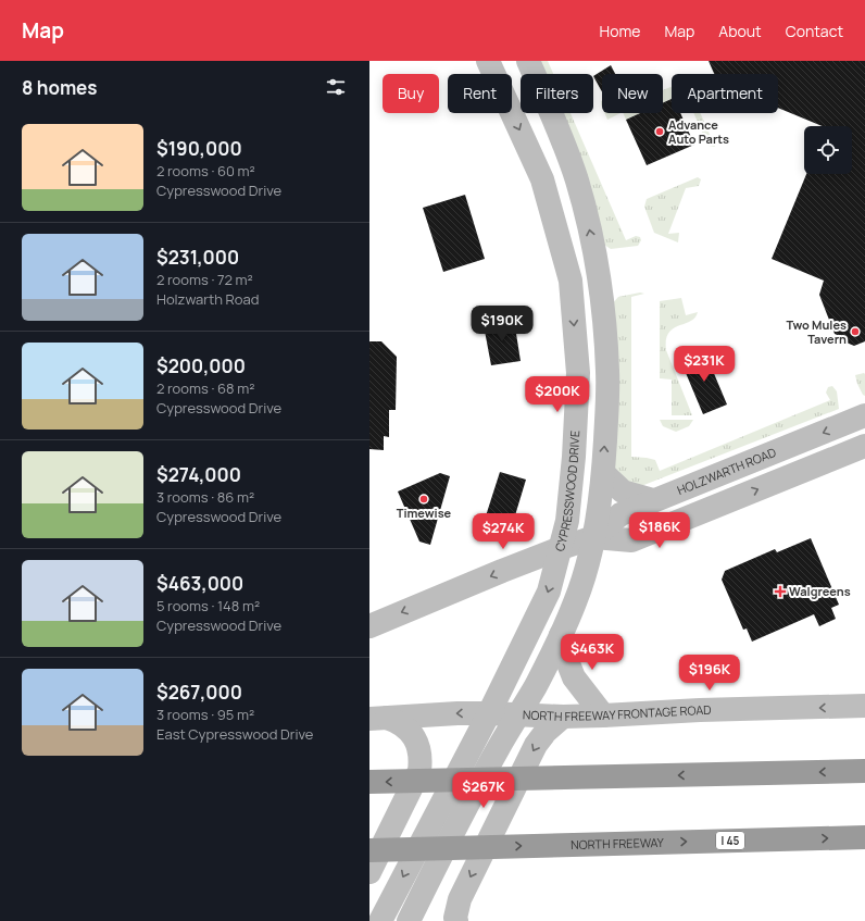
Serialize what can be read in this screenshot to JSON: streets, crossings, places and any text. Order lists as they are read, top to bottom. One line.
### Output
{"streets":{"highway":["I 45","NORTH FREEWAY"],"main road":["HOLZWARTH ROAD","CYPRESSWOOD DRIVE","NORTH FREEWAY FRONTAGE ROAD"]},"crossings":[["HOLZWARTH ROAD","CYPRESSWOOD DRIVE"],["CYPRESSWOOD DRIVE","NORTH FREEWAY FRONTAGE ROAD"]],"one_way":["NORTH FREEWAY FRONTAGE ROAD"],"places":{"other":["Advance Auto Parts","Two Mules Tavern","Timewise"],"health":["Walgreens"]},"page":{"header":"Map","nav":["Home","Map","About","Contact"],"heading":"8 homes","chip":["Buy","Rent","Filters","New","Apartment"],"list":[{"name":"$190,000","note":"2 rooms · 60 m² · Cypresswood Drive"},{"name":"$231,000","note":"2 rooms · 72 m² · Holzwarth Road"},{"name":"$200,000","note":"2 rooms · 68 m² · Cypresswood Drive"},{"name":"$274,000","note":"3 rooms · 86 m² · Cypresswood Drive"},{"name":"$463,000","note":"5 rooms · 148 m² · Cypresswood Drive"},{"name":"$267,000","note":"3 rooms · 95 m² · East Cypresswood Drive"}],"price":["$190K","$231K","$200K","$186K","$274K","$463K","$196K","$267K"]}}
